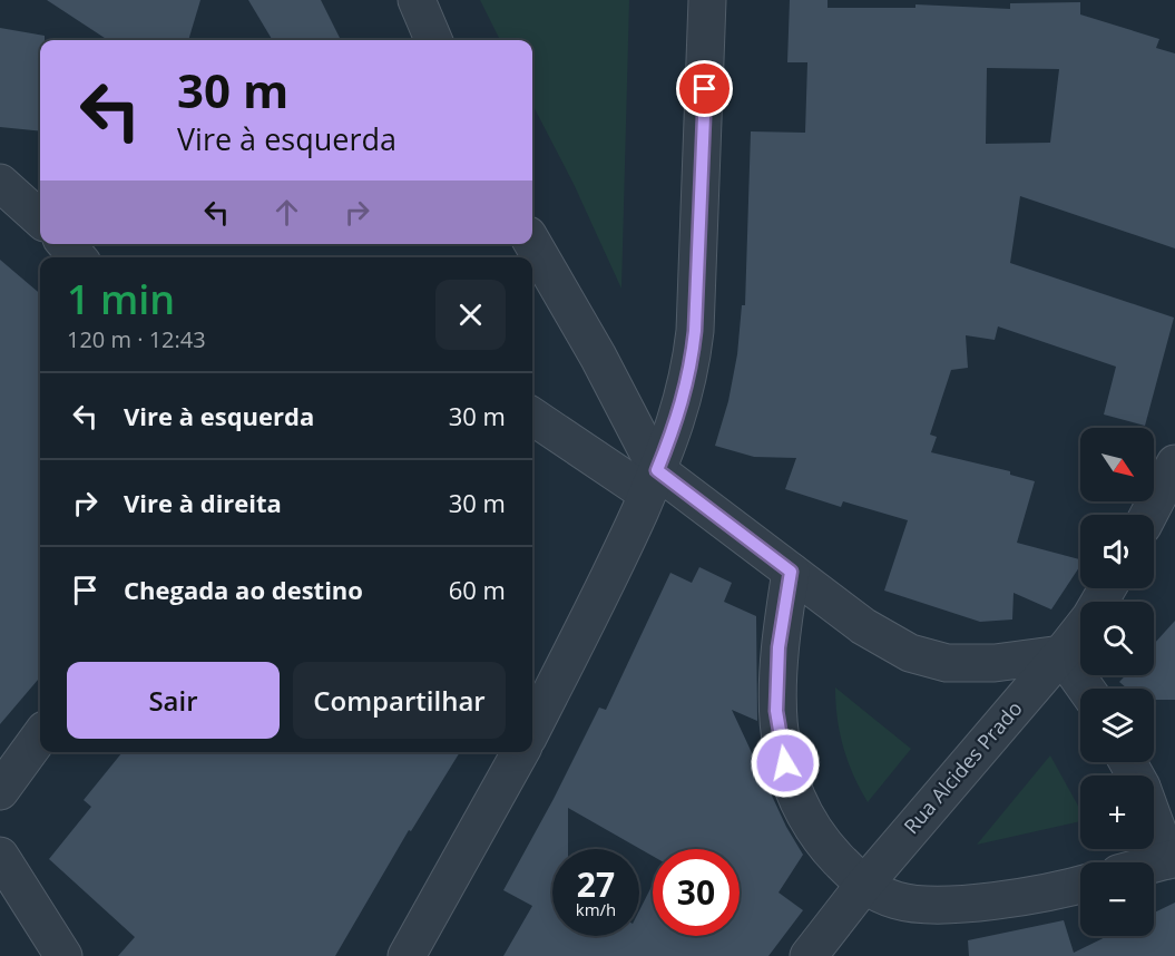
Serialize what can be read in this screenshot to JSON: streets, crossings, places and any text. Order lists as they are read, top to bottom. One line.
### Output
{"streets":{"street":["Rua Alcides Prado"]},"north":"bottom right","page":{"turn":["30 m","Vire à esquerda"],"heading":["1 min","120 m · 12:43"],"list":[{"name":"Vire à esquerda","value":"30 m"},{"name":"Vire à direita","value":"30 m"},{"name":"Chegada ao destino","value":"60 m"}],"map_buttons":["+","−"],"buttons":["Sair","Compartilhar"],"speed":"27 km/h","limit":"30"}}
